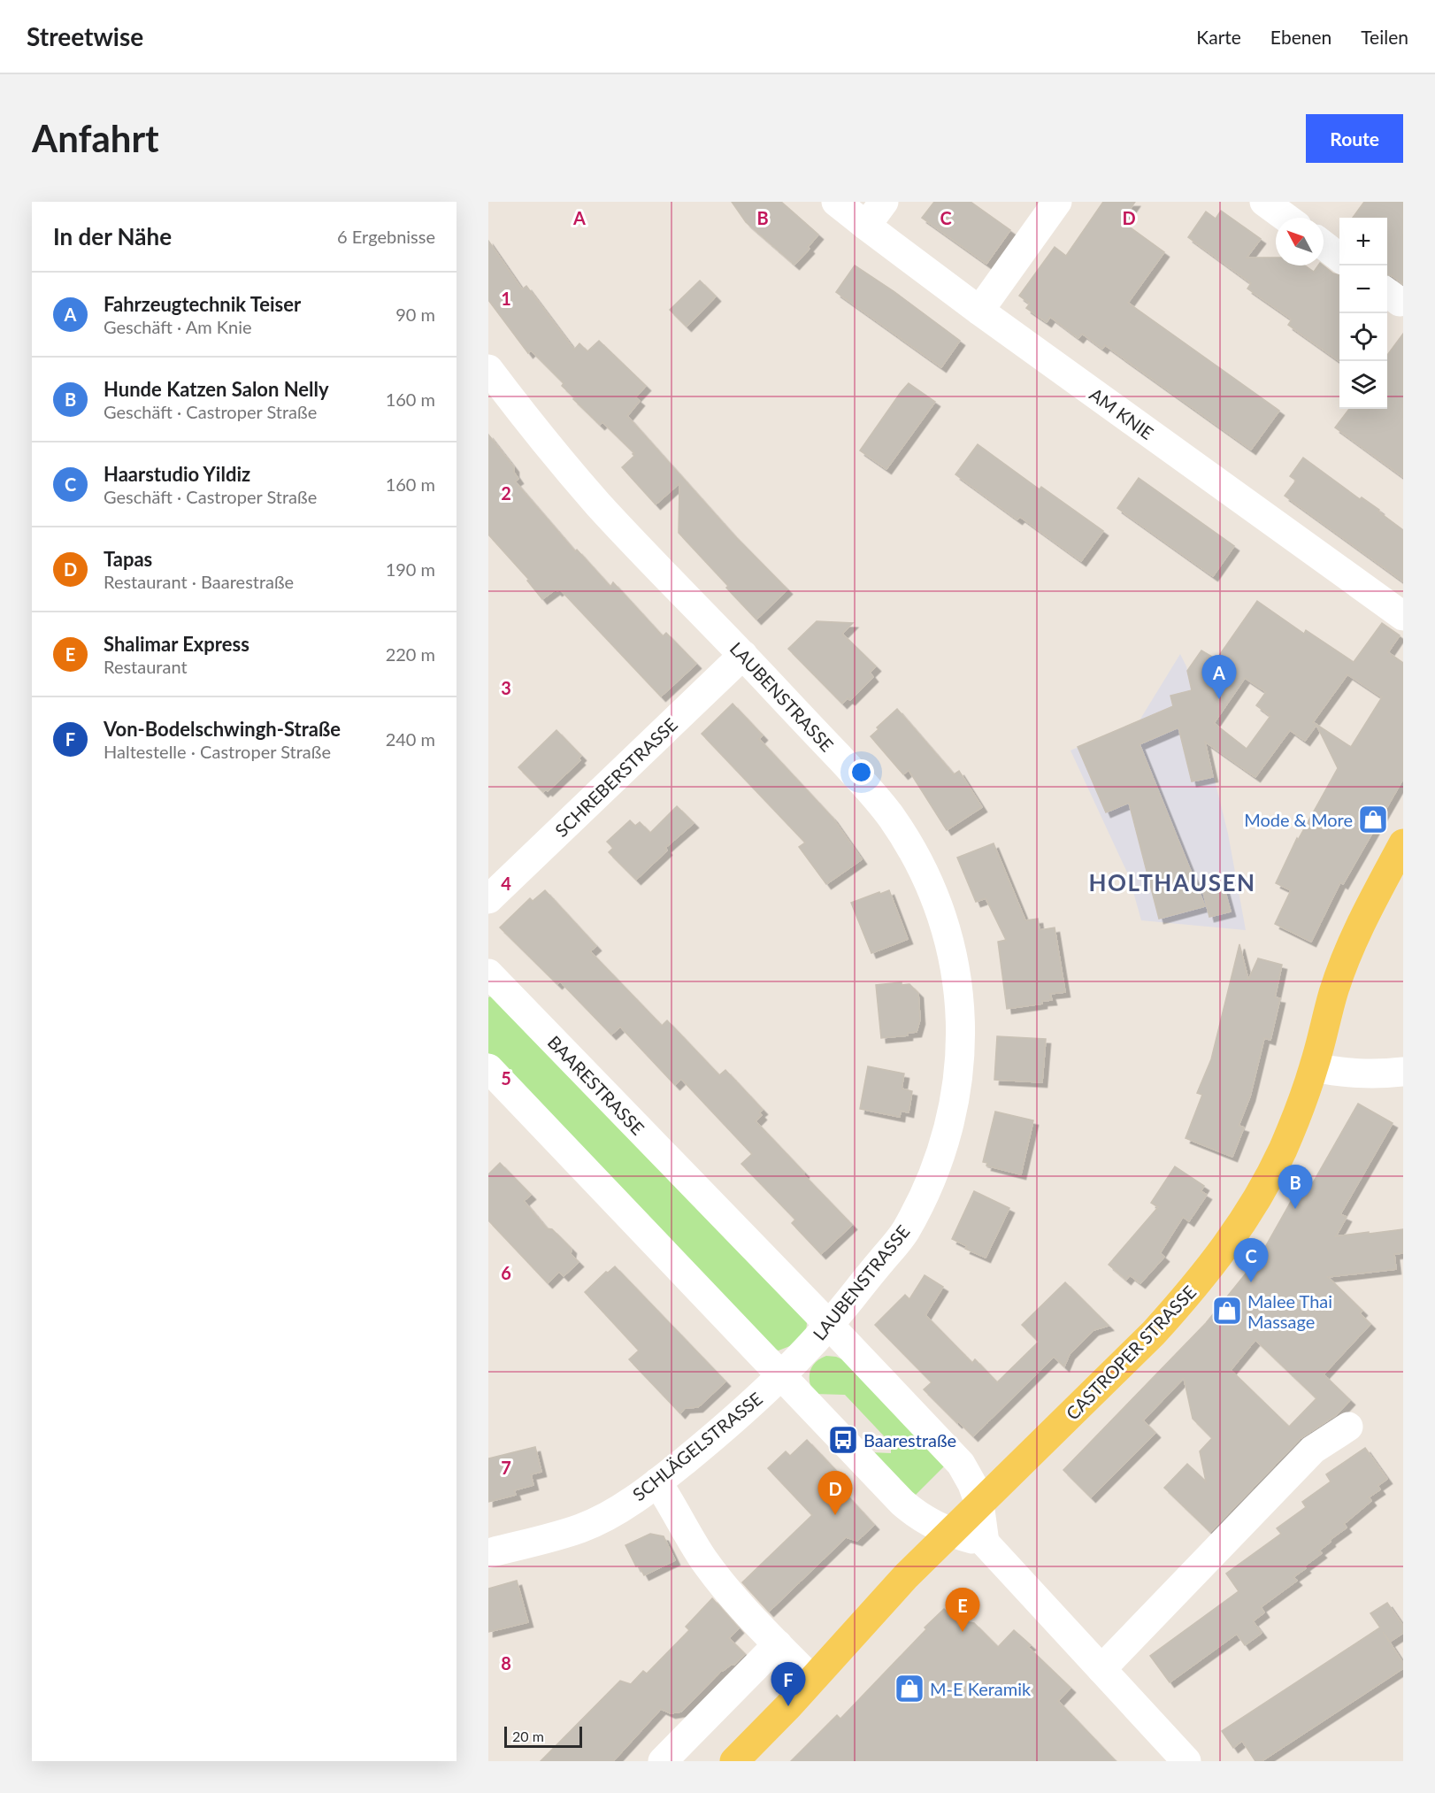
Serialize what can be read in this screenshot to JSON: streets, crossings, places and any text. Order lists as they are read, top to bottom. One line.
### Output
{"streets":{"main road":["CASTROPER STRASSE"],"street":["AM KNIE","LAUBENSTRASSE","SCHREBERSTRASSE","BAARESTRASSE","SCHLÄGELSTRASSE"]},"crossings":[["LAUBENSTRASSE","SCHREBERSTRASSE"],["LAUBENSTRASSE","BAARESTRASSE"],["LAUBENSTRASSE","SCHLÄGELSTRASSE"],["BAARESTRASSE","CASTROPER STRASSE"]],"districts":["HOLTHAUSEN"],"places":{"shop":["Mode & More","Malee Thai Massage","M-E Keramik"],"bus stop":["Baarestraße"]},"scale_bar":"20 m","north":"top left","page":{"header":"Streetwise","nav":["Karte","Ebenen","Teilen"],"buttons":"Route","title":"Anfahrt","heading":["In der Nähe","6 Ergebnisse"],"map_buttons":["+","−"],"list":[{"mark":"A","name":"Fahrzeugtechnik Teiser","note":"Geschäft · Am Knie","value":"90 m"},{"mark":"B","name":"Hunde Katzen Salon Nelly","note":"Geschäft · Castroper Straße","value":"160 m"},{"mark":"C","name":"Haarstudio Yildiz","note":"Geschäft · Castroper Straße","value":"160 m"},{"mark":"D","name":"Tapas","note":"Restaurant · Baarestraße","value":"190 m"},{"mark":"E","name":"Shalimar Express","note":"Restaurant","value":"220 m"},{"mark":"F","name":"Von-Bodelschwingh-Straße","note":"Haltestelle · Castroper Straße","value":"240 m"}],"pins":["A","B","C","D","E","F"],"scale":"20 m"},"grid":{"columns":["A","B","C","D"],"rows":["1","2","3","4","5","6","7","8"]}}
